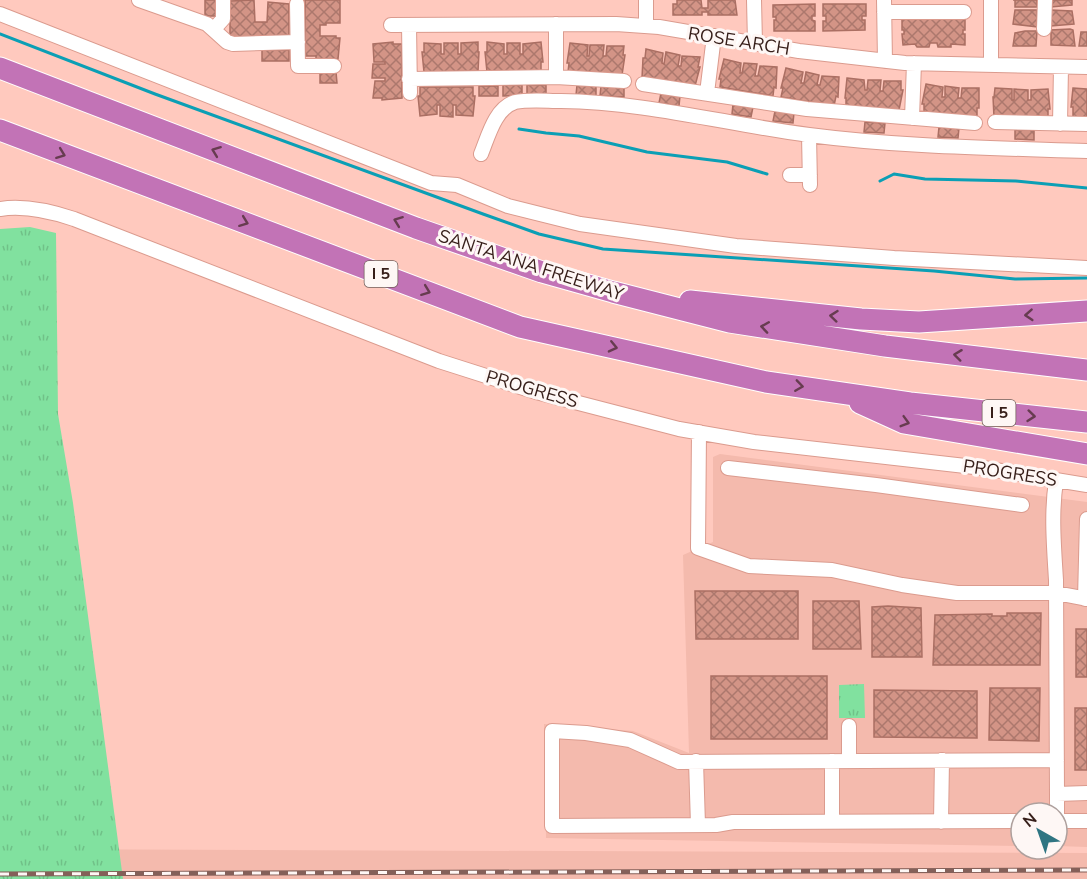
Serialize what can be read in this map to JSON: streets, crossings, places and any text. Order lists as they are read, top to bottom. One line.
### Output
{"streets":{"highway":["SANTA ANA FREEWAY","I 5"],"street":["ROSE ARCH","PROGRESS"]},"north":"top left"}
